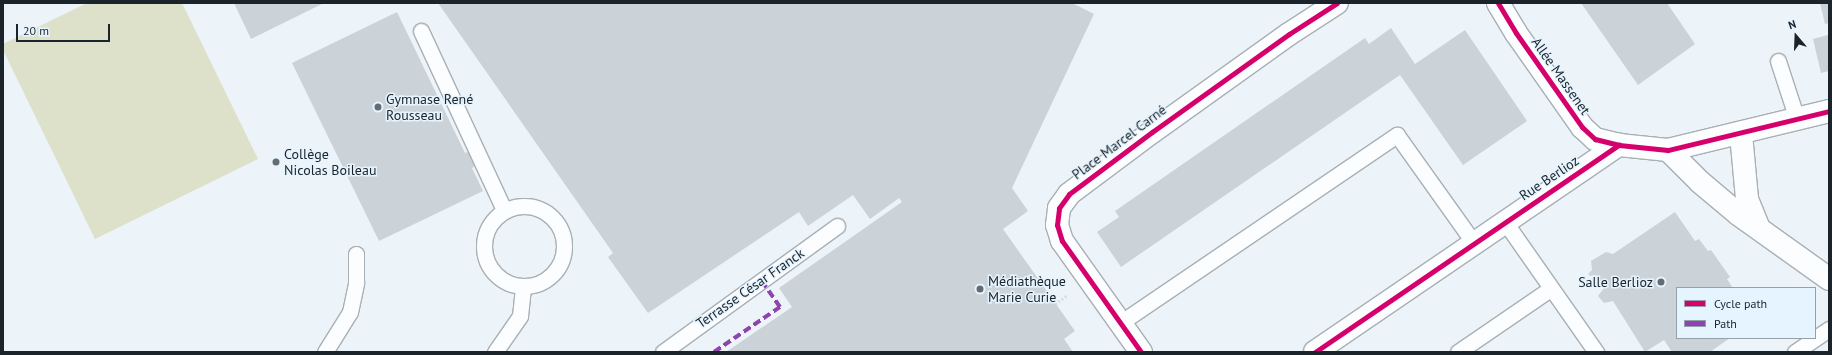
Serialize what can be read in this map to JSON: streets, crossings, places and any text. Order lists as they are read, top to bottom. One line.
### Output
{"streets":{"street":["Allée Massenet","Place Marcel Carné","Rue Berlioz"],"lane":["Terrasse César Franck"]},"crossings":[["Allée Massenet","Rue Berlioz"]],"places":["Gymnase René Rousseau","Collège Nicolas Boileau","Salle Berlioz","Médiathèque Marie Curie"],"legend":["Cycle path","Path"],"scale_bar":"20 m","north":"top"}
